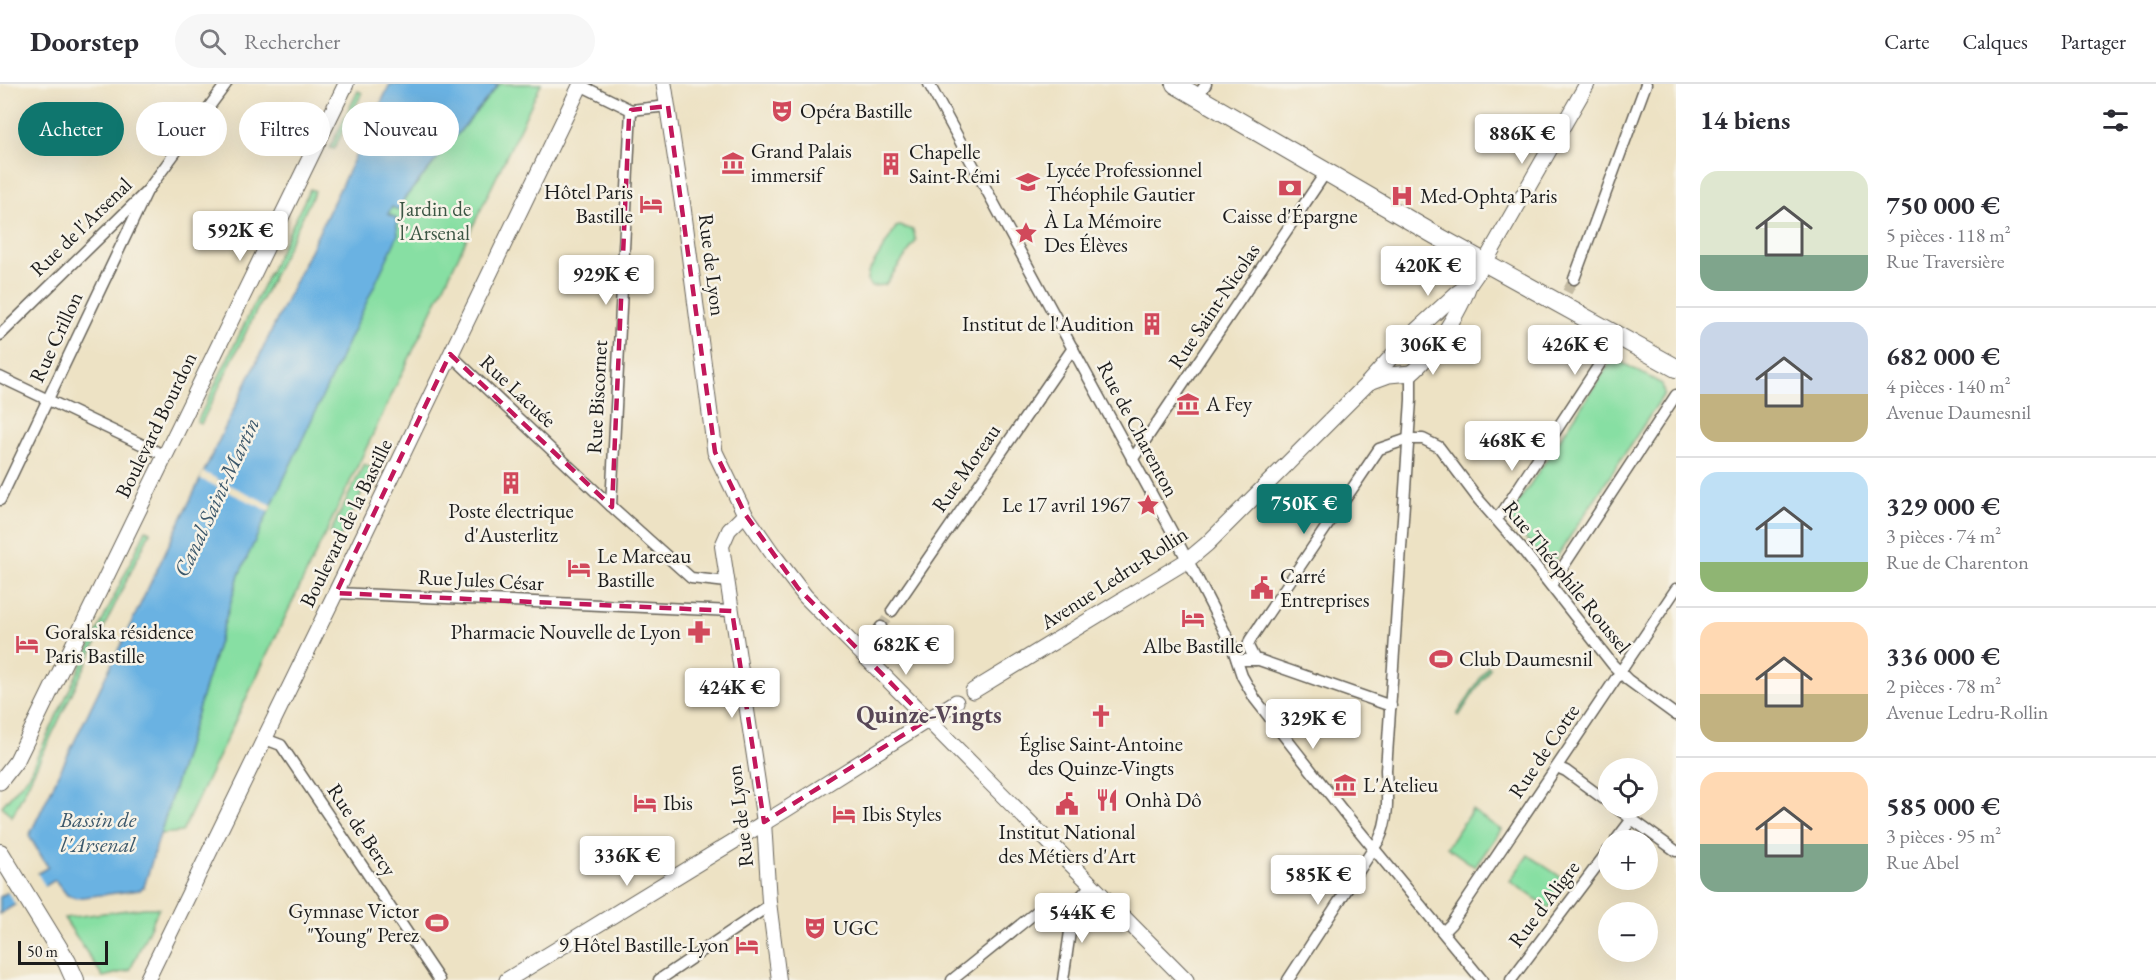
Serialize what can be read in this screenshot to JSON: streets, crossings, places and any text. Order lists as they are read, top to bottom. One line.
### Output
{"streets":{"main road":["Rue de Lyon","Boulevard Bourdon","Boulevard de la Bastille","Avenue Ledru-Rollin"],"street":["Rue de l'Arsenal","Rue Saint-Nicolas","Rue Crillon","Rue Lacuée","Rue Biscornet","Rue de Charenton","Rue Moreau","Rue Théophile Roussel","Rue Jules César","Rue de Cotte","Rue de Bercy","Rue d'Aligre"]},"crossings":[["Rue de l'Arsenal","Rue Crillon"],["Rue de Lyon","Rue Lacuée"],["Rue de Lyon","Rue Jules César"],["Rue Saint-Nicolas","Rue de Charenton"],["Rue Lacuée","Rue Biscornet"],["Rue Lacuée","Boulevard de la Bastille"],["Rue de Charenton","Rue Moreau"],["Rue de Charenton","Avenue Ledru-Rollin"],["Rue de Charenton","Rue de Cotte"],["Boulevard de la Bastille","Rue Jules César"],["Boulevard de la Bastille","Rue de Bercy"],["Rue Théophile Roussel","Rue de Cotte"]],"districts":["Quinze-Vingts"],"water":["Canal Saint-Martin","Bassin de l'Arsenal"],"parks":["Jardin de l'Arsenal"],"places":{"theatre":["Opéra Bastille","UGC"],"museum":["Grand Palais immersif","A Fey","L'Atelieu"],"building":["Chapelle Saint-Rémi","Institut de l'Audition","Poste électrique d'Austerlitz"],"school or university":["Lycée Professionnel Théophile Gautier"],"bank":["Caisse d'Épargne"],"hospital":["Med-Ophta Paris"],"hotel":["Hôtel Paris Bastille","Le Marceau Bastille","Albe Bastille","Goralska résidence Paris Bastille","Ibis","Ibis Styles","9 Hôtel Bastille-Lyon"],"place":["À La Mémoire Des Élèves","Le 17 avril 1967"],"public building":["Carré Entreprises","Institut National des Métiers d'Art"],"pharmacy":["Pharmacie Nouvelle de Lyon"],"sports":["Club Daumesnil","Gymnase Victor \"Young\" Perez"],"church":["Église Saint-Antoine des Quinze-Vingts"],"restaurant":["Onhà Dô"]},"scale_bar":"50 m","page":{"header":"Doorstep","search":"Rechercher","nav":["Carte","Calques","Partager"],"heading":"14 biens","chip":["Acheter","Louer","Filtres","Nouveau"],"price":["886K €","592K €","420K €","929K €","306K €","426K €","468K €","750K €","682K €","424K €","329K €","336K €","585K €","544K €"],"list":[{"name":"750 000 €","note":"5 pièces · 118 m² · Rue Traversière"},{"name":"682 000 €","note":"4 pièces · 140 m² · Avenue Daumesnil"},{"name":"329 000 €","note":"3 pièces · 74 m² · Rue de Charenton"},{"name":"336 000 €","note":"2 pièces · 78 m² · Avenue Ledru-Rollin"},{"name":"585 000 €","note":"3 pièces · 95 m² · Rue Abel"}],"map_buttons":["+","−"],"scale":"50 m"}}
